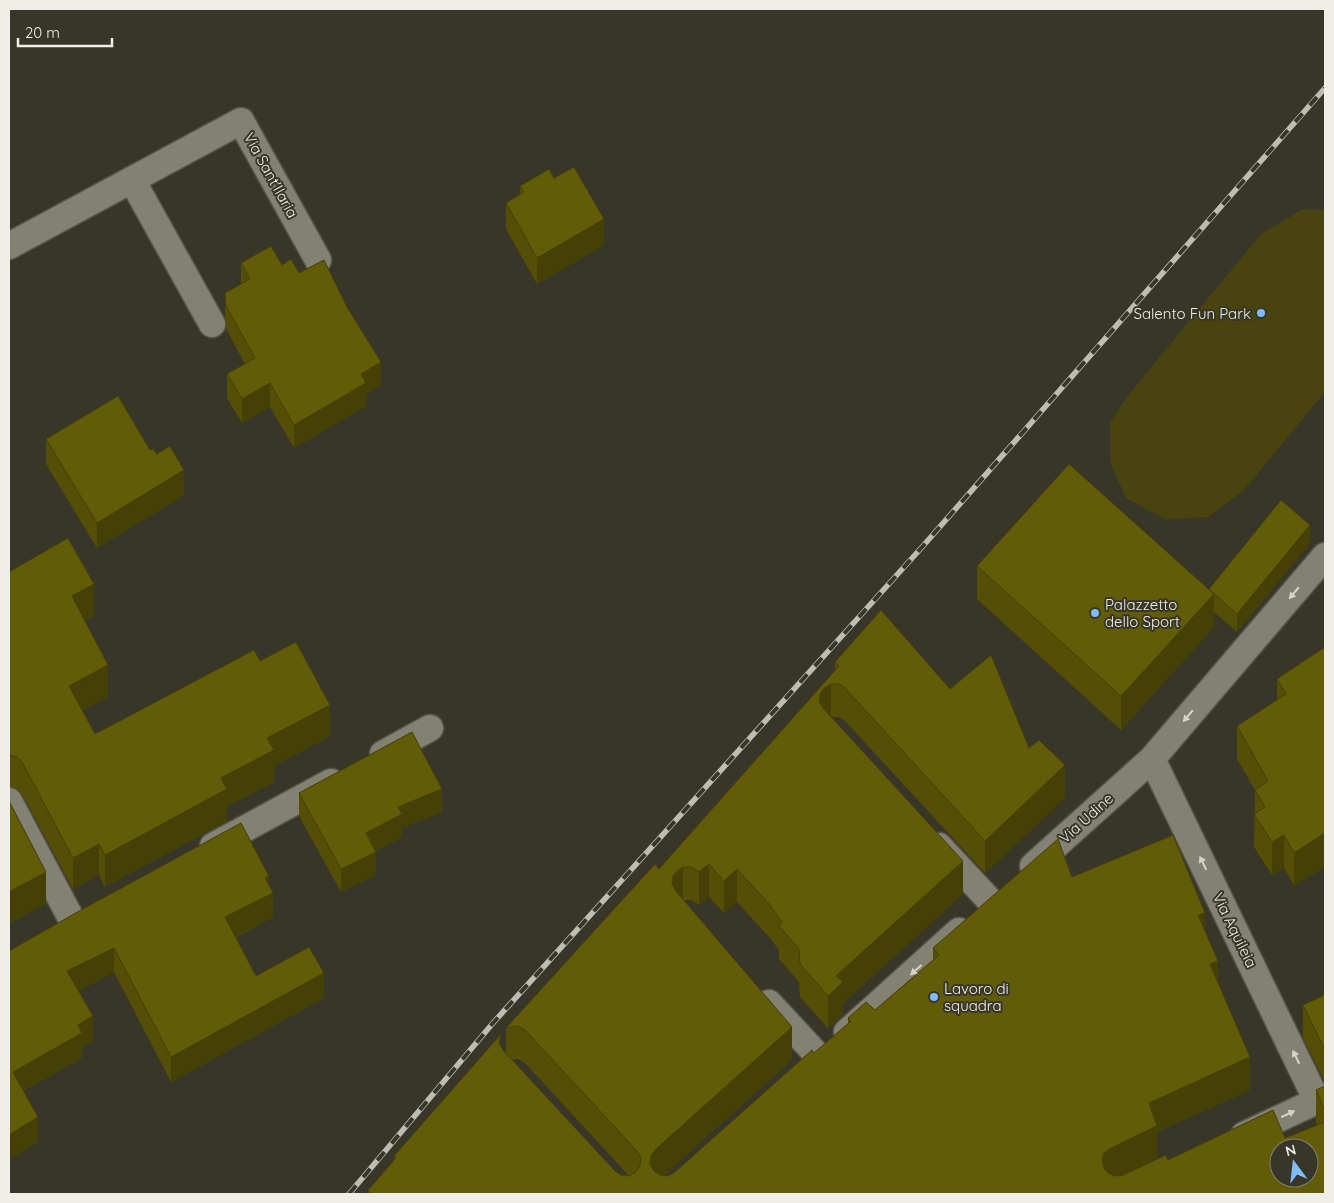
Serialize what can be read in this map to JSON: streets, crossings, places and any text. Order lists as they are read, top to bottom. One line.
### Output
{"streets":{"street":["Via Sant'Ilaria","Via Udine","Via Aquileia"]},"crossings":[["Via Udine","Via Aquileia"]],"one_way":["Via Udine","Via Aquileia"],"places":["Salento Fun Park","Palazzetto dello Sport","Lavoro di squadra"],"scale_bar":"20 m","north":"top"}
